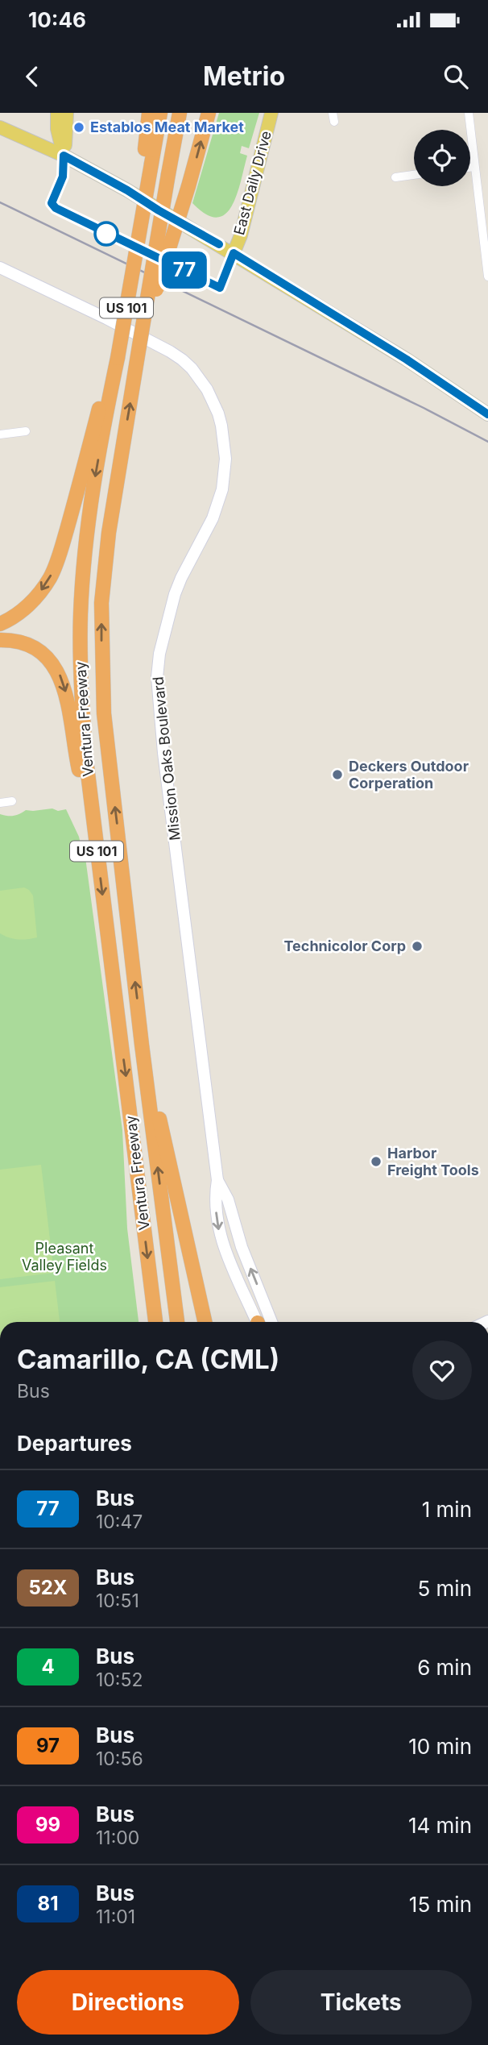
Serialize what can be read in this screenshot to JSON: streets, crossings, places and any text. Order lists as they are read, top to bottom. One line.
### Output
{"streets":{"highway":["US 101","Ventura Freeway"],"main road":["East Daily Drive","Mission Oaks Boulevard"]},"parks":["Pleasant Valley Fields"],"places":["Establos Meat Market","Deckers Outdoor Corperation","Technicolor Corp","Harbor Freight Tools"],"lines":["bus line 77"],"page":{"status":"10:46","header":"Metrio","on_map":"77","heading":[["Camarillo, CA (CML)","Bus"],"Departures"],"list":[{"mark":"77","name":"Bus","note":"10:47","value":"1 min"},{"mark":"52X","name":"Bus","note":"10:51","value":"5 min"},{"mark":"4","name":"Bus","note":"10:52","value":"6 min"},{"mark":"97","name":"Bus","note":"10:56","value":"10 min"},{"mark":"99","name":"Bus","note":"11:00","value":"14 min"},{"mark":"81","name":"Bus","note":"11:01","value":"15 min"}],"buttons":["Directions","Tickets"]}}
